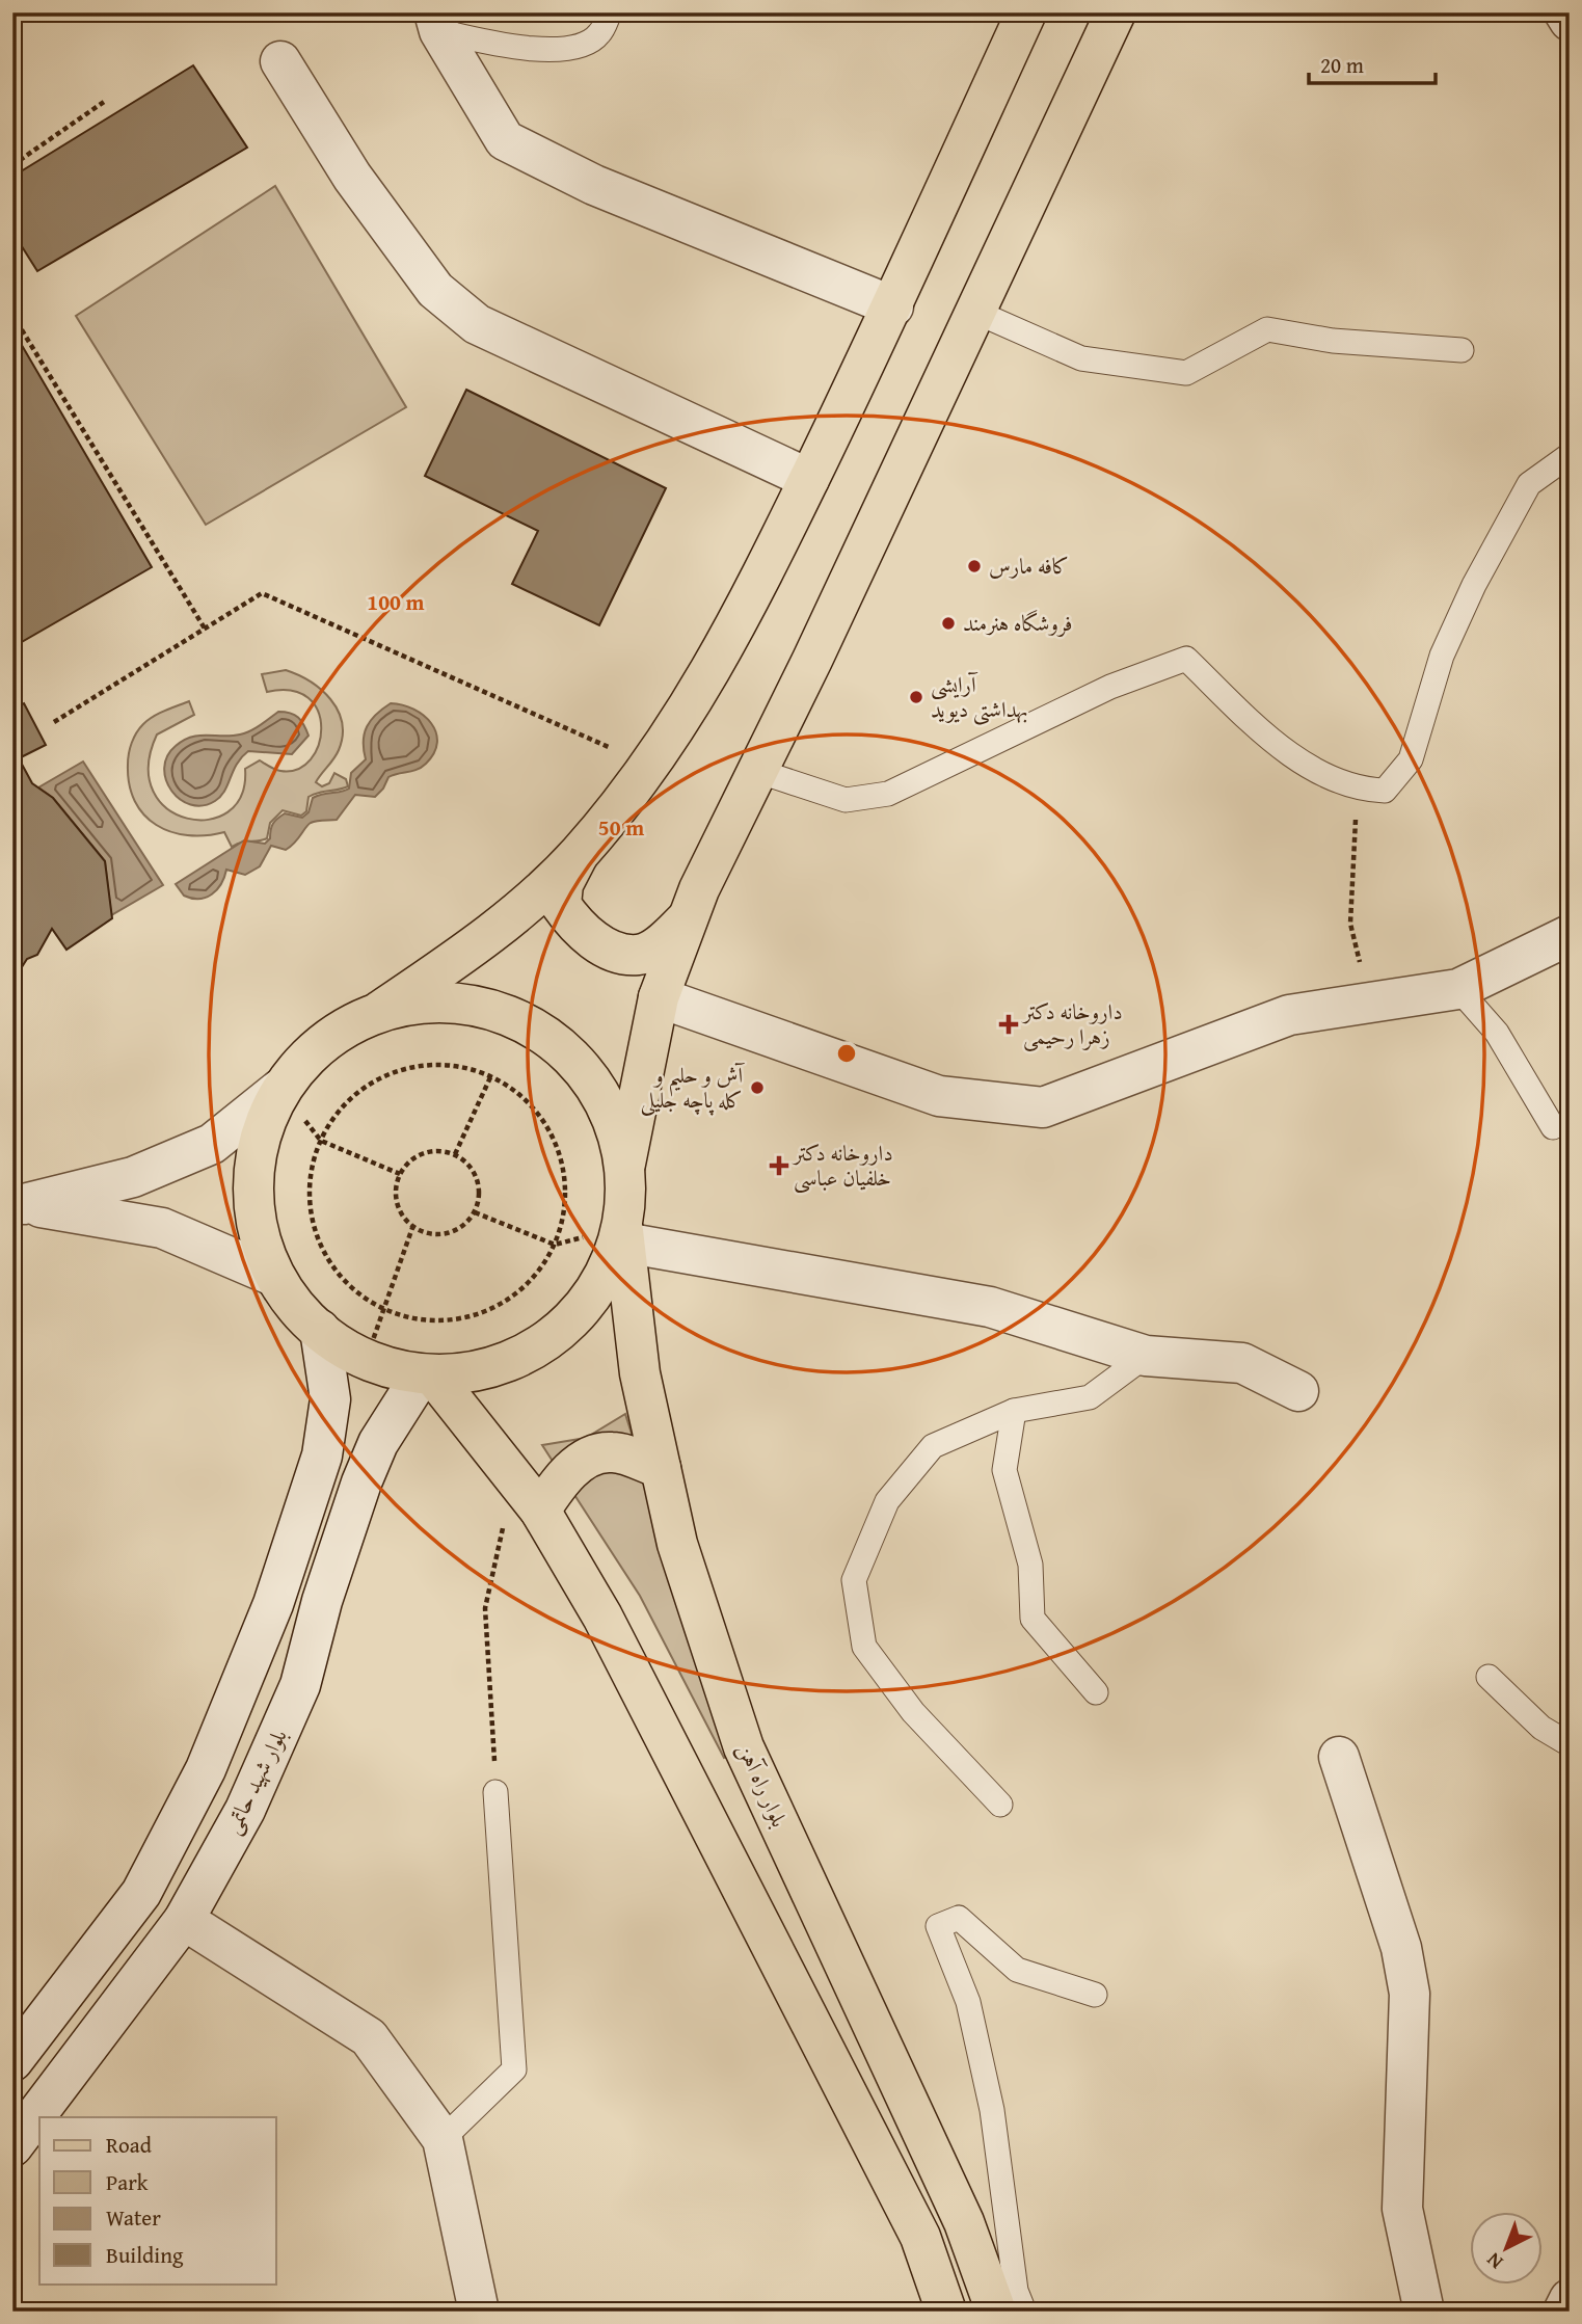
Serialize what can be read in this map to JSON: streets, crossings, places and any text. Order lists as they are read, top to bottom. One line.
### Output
{"streets":{"main road":["بلوار راه آهن"],"street":["بلوار شهید حاتمی"]},"places":{"other":["کافه مارس","فروشگاه هنرمند","آرایشی بهداشتی دیوید","آش و حلیم و کله پاچه جلیلی"],"health":["داروخانه دکتر زهرا رحیمی","داروخانه دکتر خلفیان عباسی"]},"legend":["Road","Park","Water","Building"],"scale_bar":"20 m","north":"bottom left","rings":["100 m","50 m"]}
